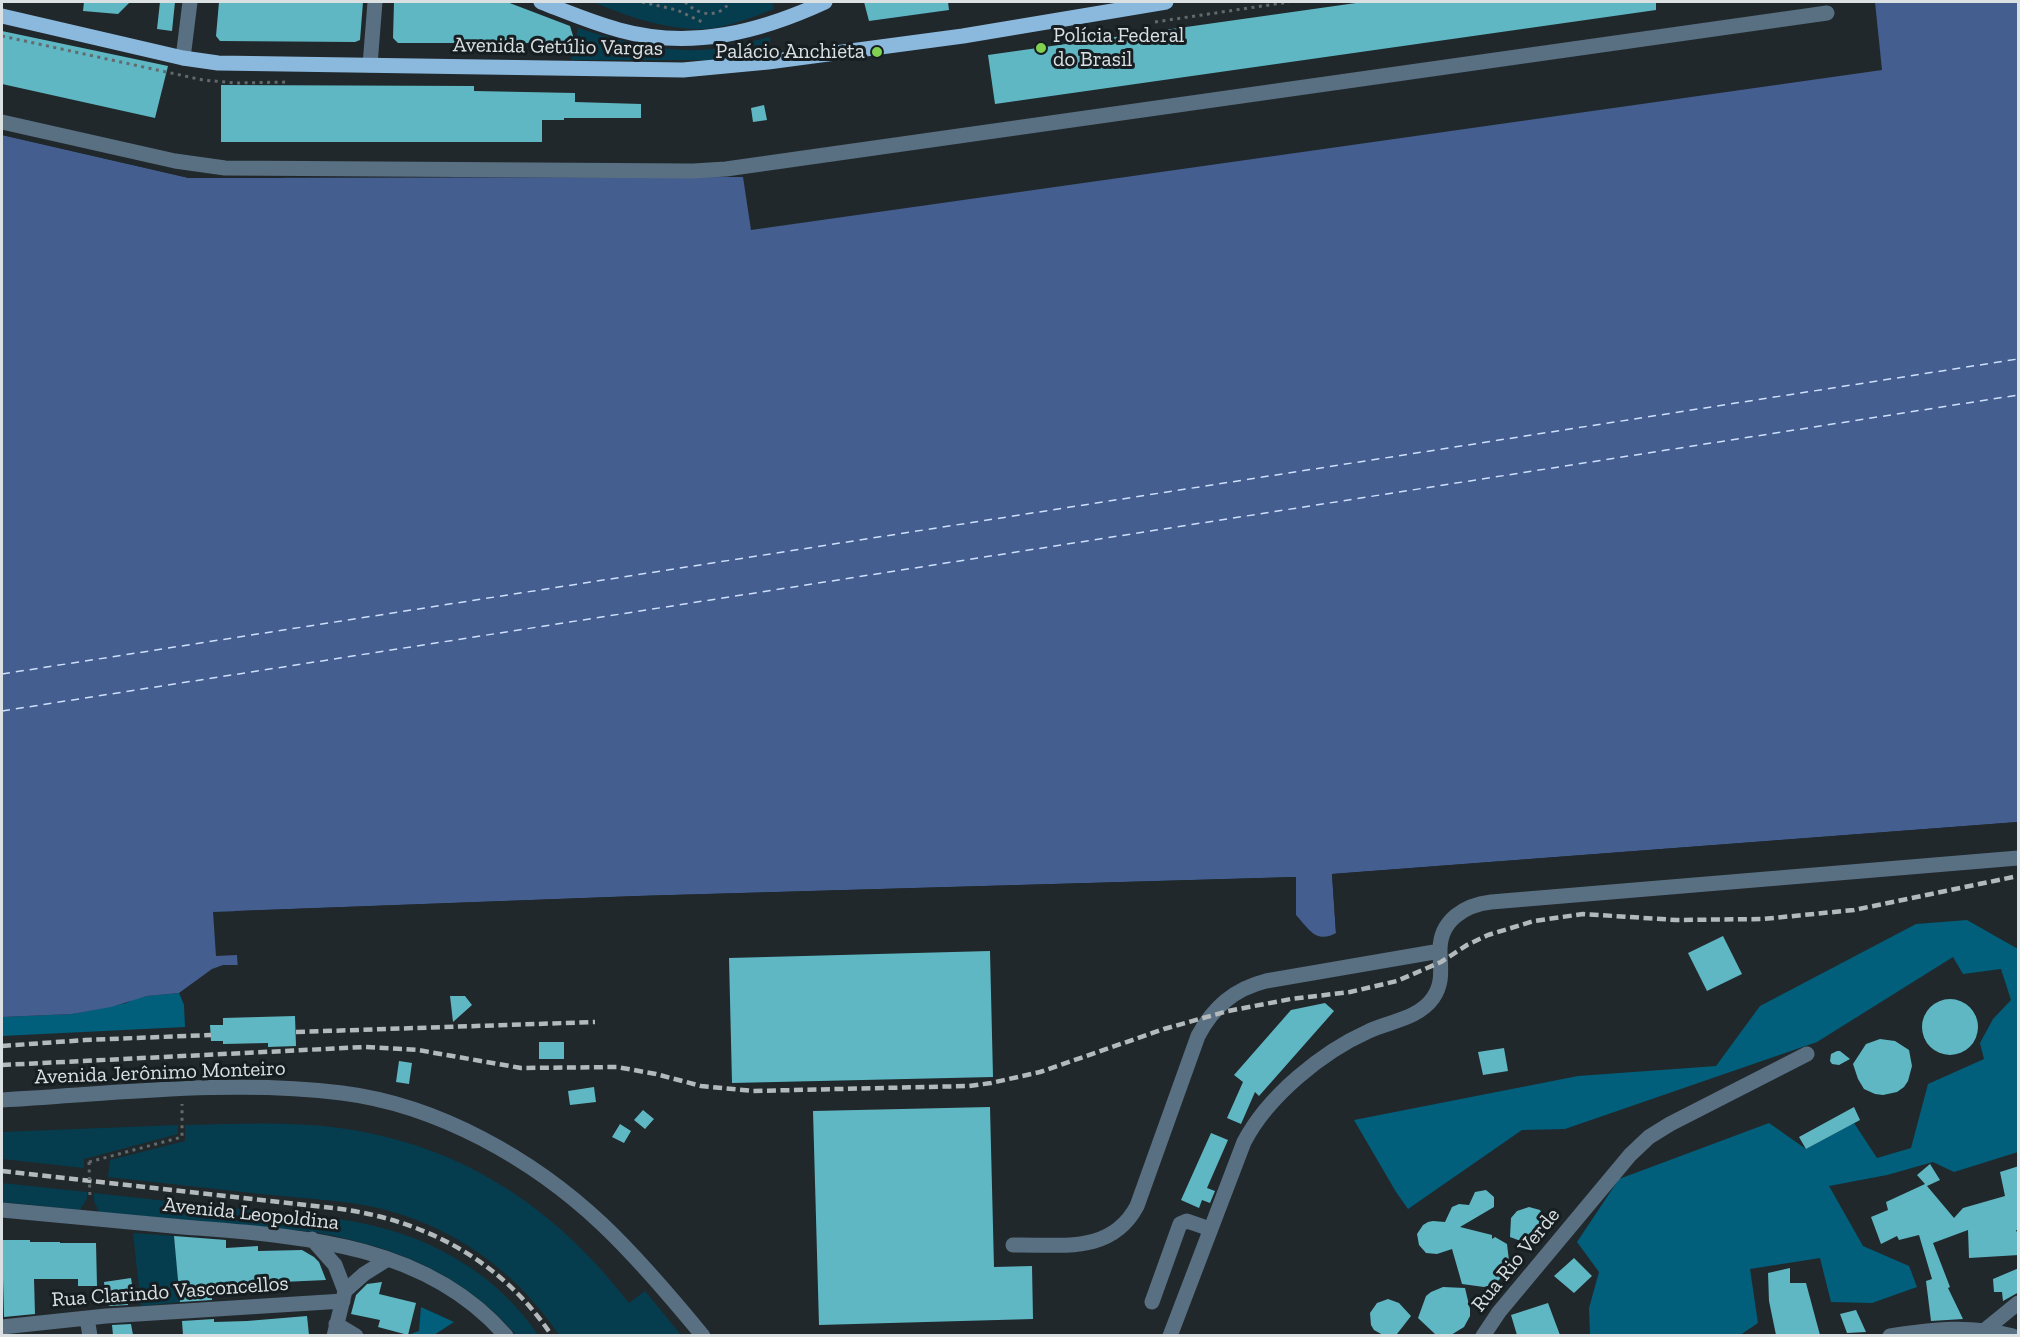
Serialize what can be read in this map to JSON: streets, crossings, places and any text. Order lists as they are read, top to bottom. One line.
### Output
{"streets":{"main road":["Avenida Getúlio Vargas"],"street":["Avenida Jerônimo Monteiro","Avenida Leopoldina","Rua Rio Verde","Rua Clarindo Vasconcellos"]},"places":["Polícia Federal do Brasil","Palácio Anchieta"]}
